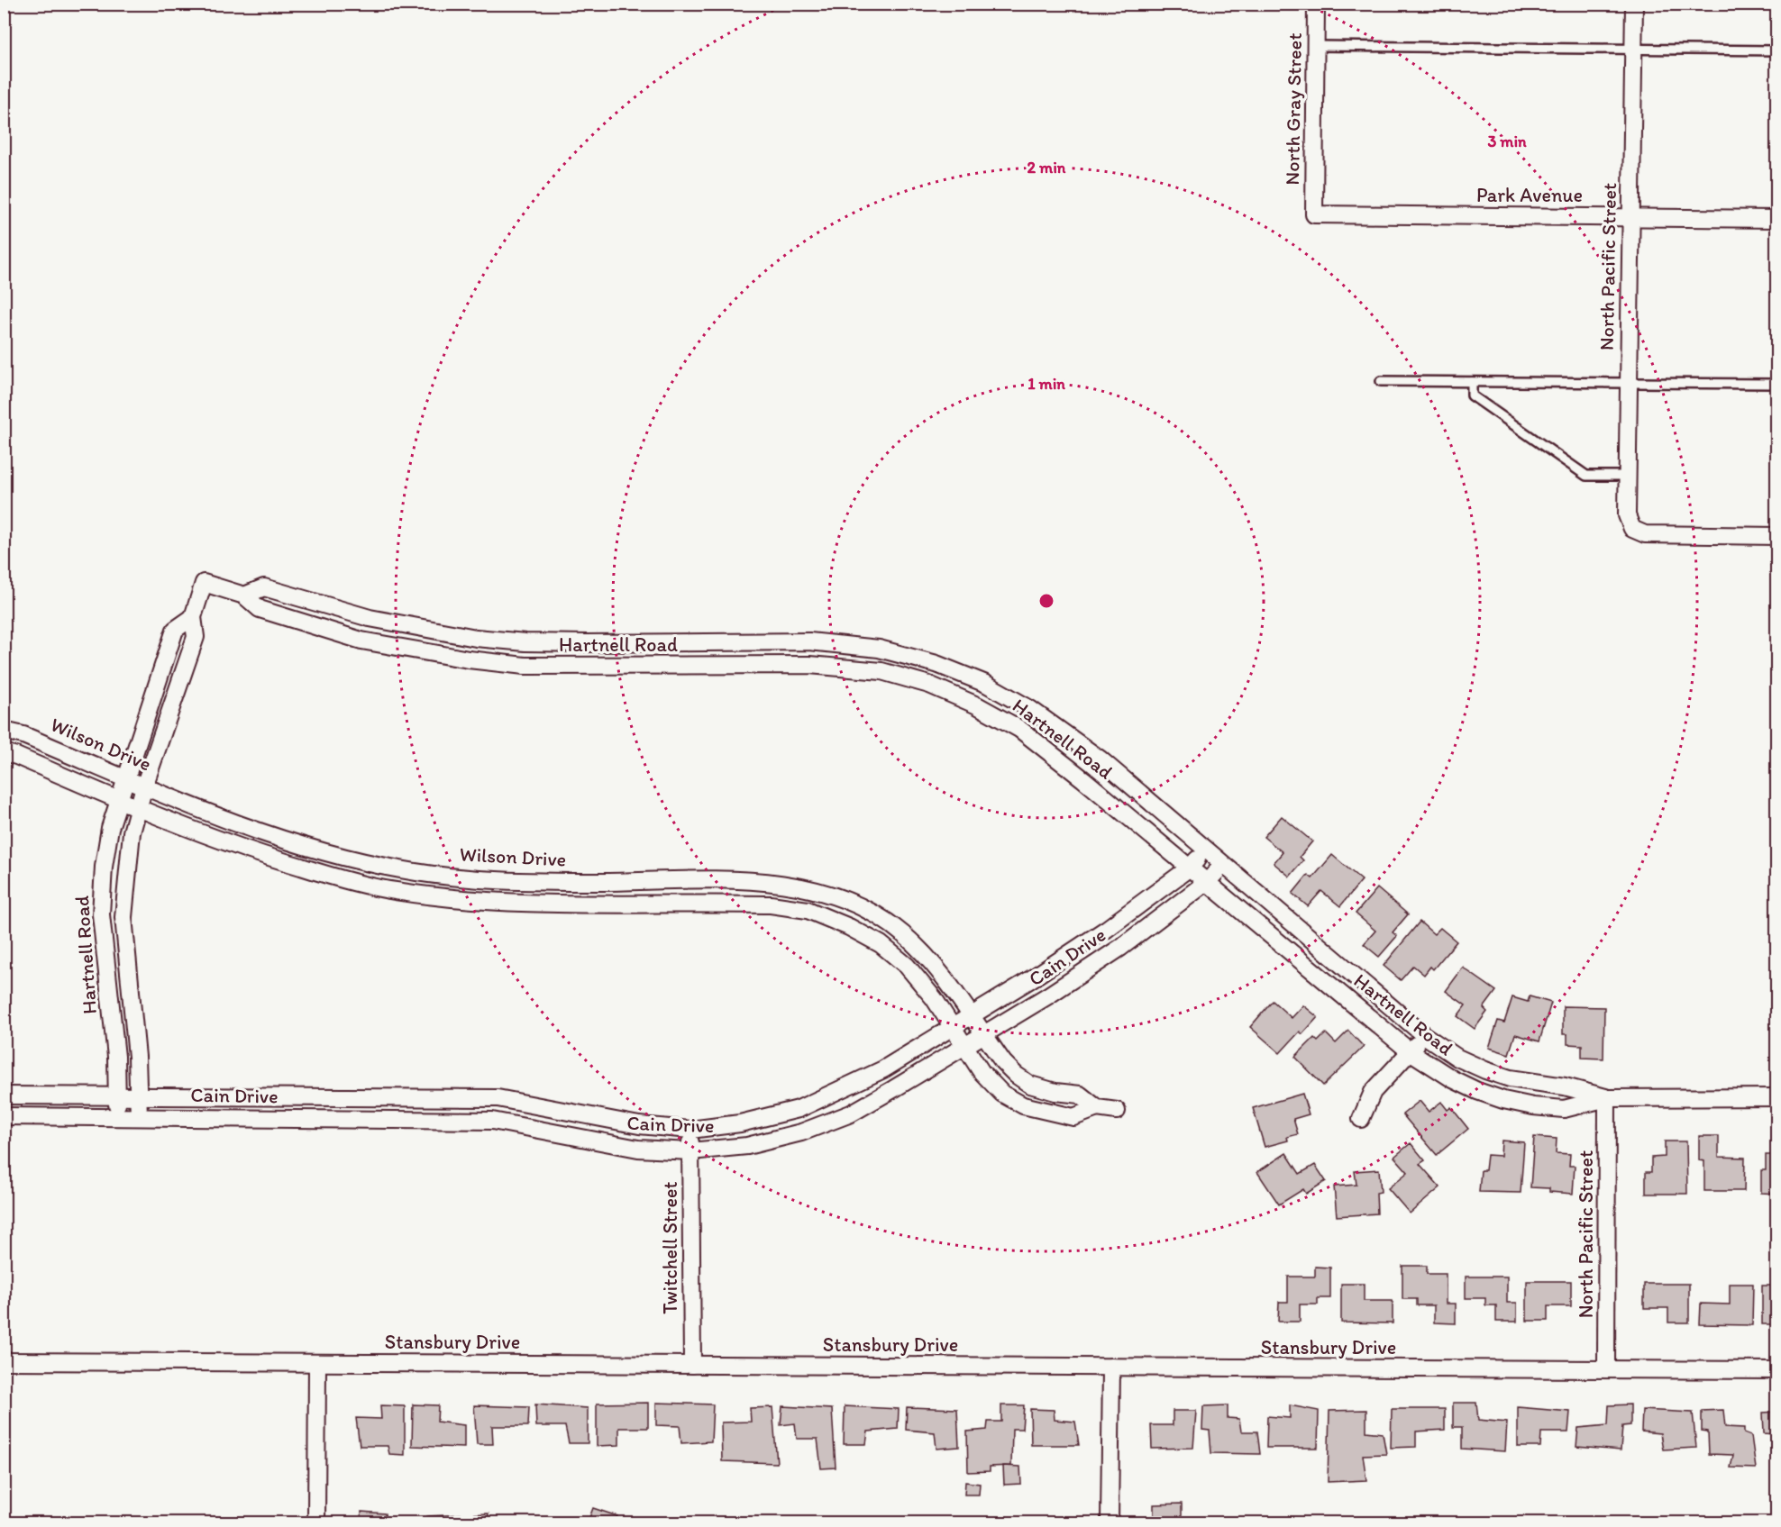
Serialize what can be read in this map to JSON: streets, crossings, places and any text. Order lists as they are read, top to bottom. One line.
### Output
{"streets":{"street":["North Gray Street","Park Avenue","North Pacific Street","Hartnell Road","Wilson Drive","Cain Drive","Twitchell Street","Stansbury Drive"]},"crossings":[["North Gray Street","Park Avenue"],["Park Avenue","North Pacific Street"],["North Pacific Street","Hartnell Road"],["North Pacific Street","Stansbury Drive"],["Hartnell Road","Wilson Drive"],["Hartnell Road","Cain Drive"],["Wilson Drive","Cain Drive"],["Cain Drive","Twitchell Street"],["Twitchell Street","Stansbury Drive"]],"rings":["3 min","2 min","1 min"]}
